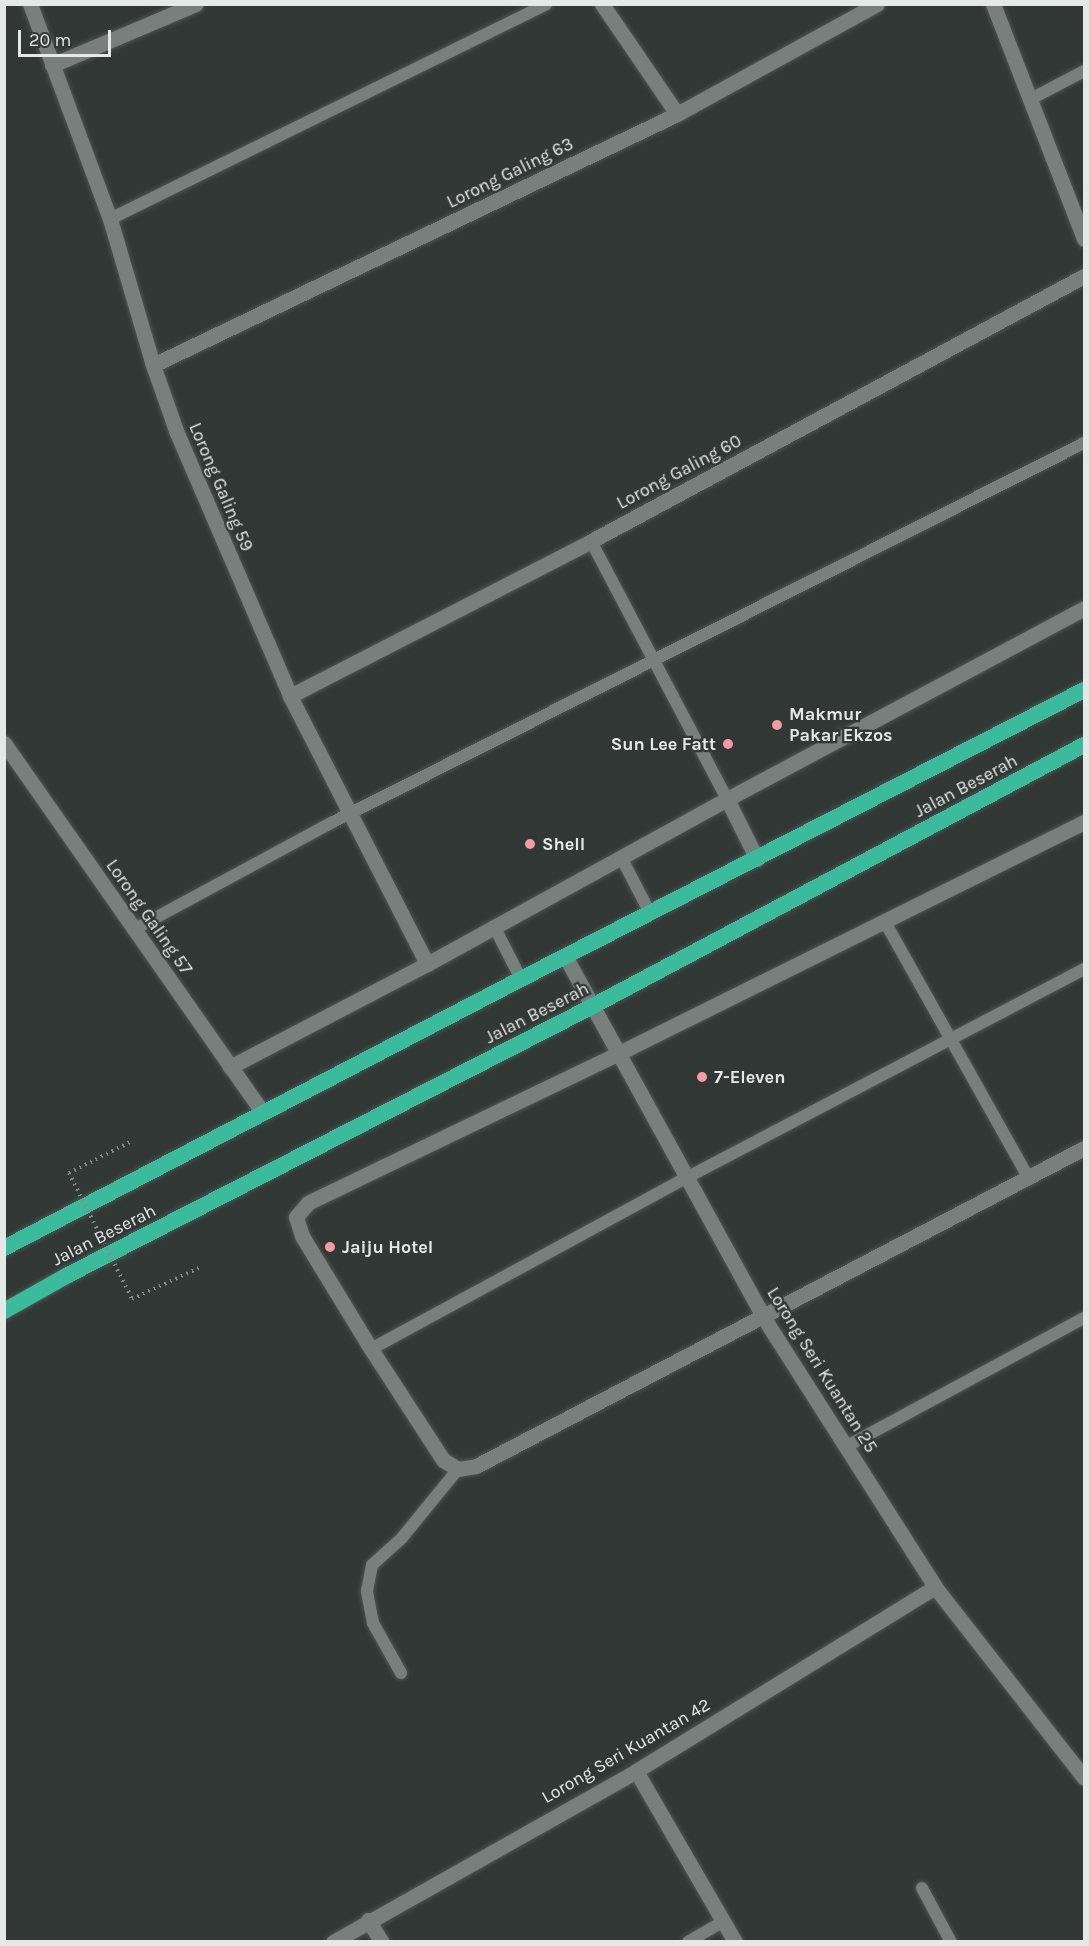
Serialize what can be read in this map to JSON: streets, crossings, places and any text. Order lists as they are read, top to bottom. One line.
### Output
{"streets":{"highway":["Jalan Beserah"],"street":["Lorong Galing 63","Lorong Galing 60","Lorong Galing 59","Lorong Galing 57","Lorong Seri Kuantan 25","Lorong Seri Kuantan 42"]},"crossings":[["Lorong Galing 63","Lorong Galing 59"],["Lorong Galing 60","Lorong Galing 59"],["Jalan Beserah","Lorong Galing 57"],["Jalan Beserah","Lorong Seri Kuantan 25"],["Lorong Seri Kuantan 25","Lorong Seri Kuantan 42"]],"places":["Makmur Pakar Ekzos","Sun Lee Fatt","Shell","7-Eleven","Jaiju Hotel"],"scale_bar":"20 m"}
